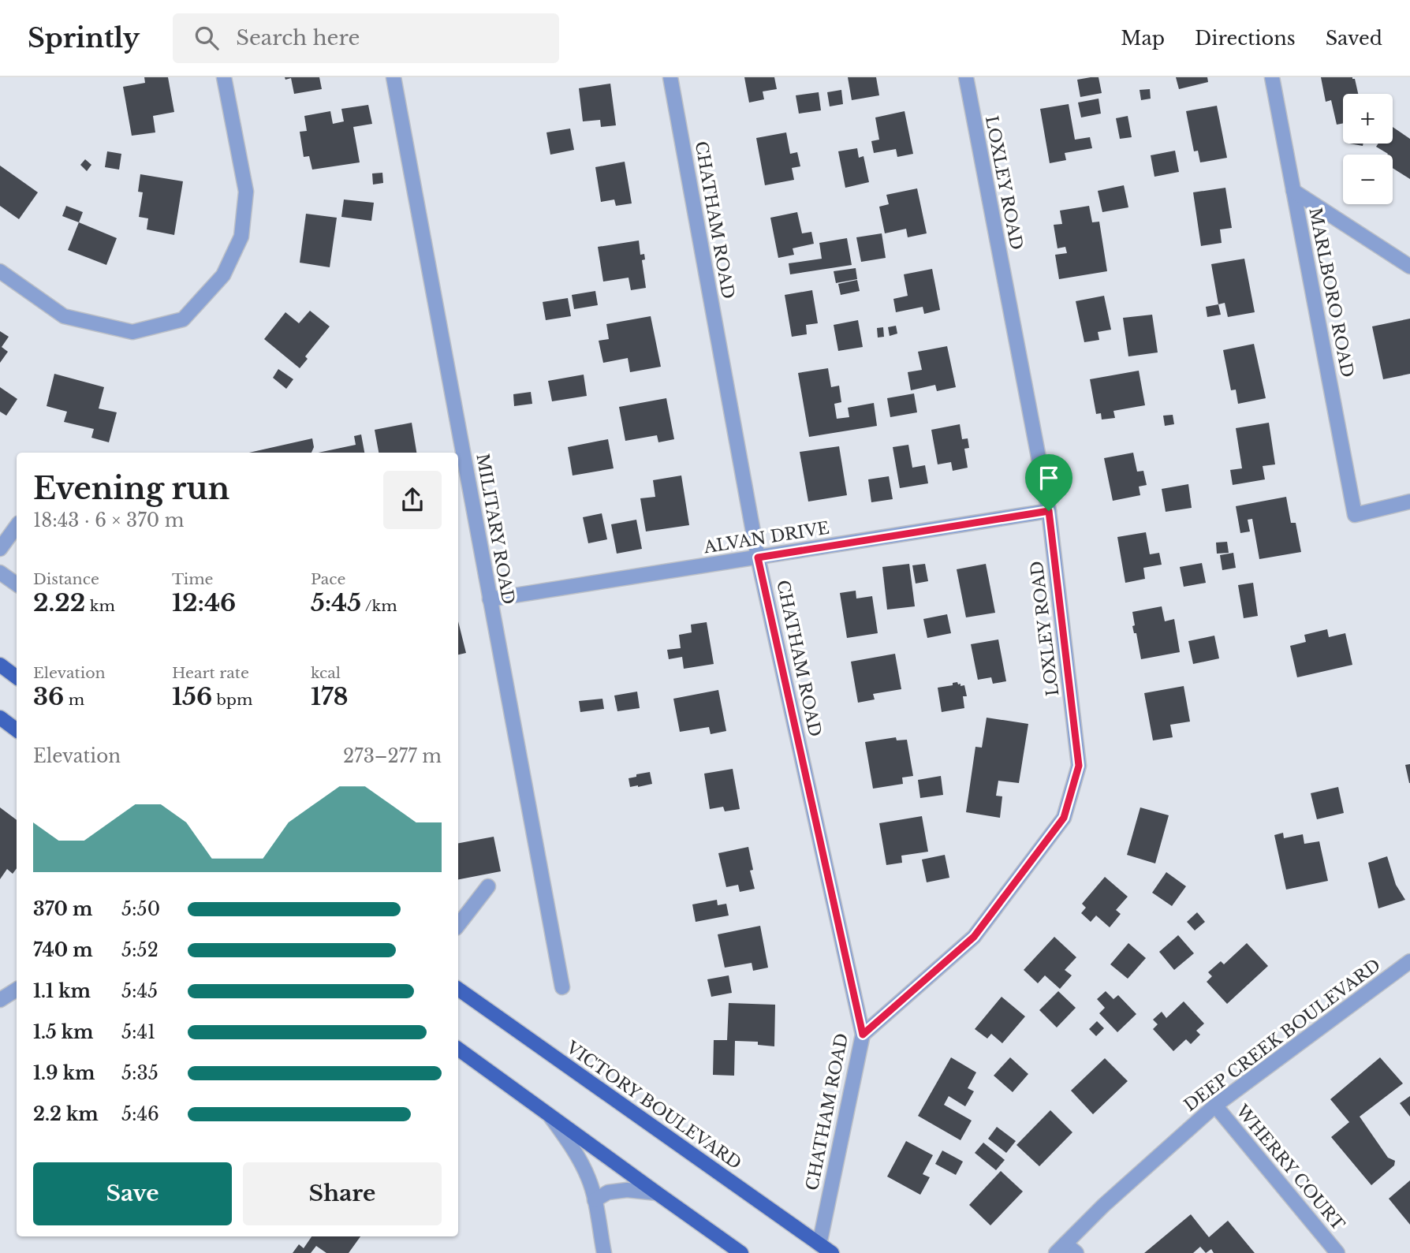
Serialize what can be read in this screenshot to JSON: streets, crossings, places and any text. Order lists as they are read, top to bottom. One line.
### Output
{"streets":{"main road":["VICTORY BOULEVARD"],"street":["LOXLEY ROAD","CHATHAM ROAD","MARLBORO ROAD","MILITARY ROAD","ALVAN DRIVE","DEEP CREEK BOULEVARD","WHERRY COURT"]},"crossings":[["LOXLEY ROAD","CHATHAM ROAD"],["LOXLEY ROAD","ALVAN DRIVE"],["CHATHAM ROAD","ALVAN DRIVE"],["CHATHAM ROAD","VICTORY BOULEVARD"],["MILITARY ROAD","ALVAN DRIVE"],["DEEP CREEK BOULEVARD","WHERRY COURT"]],"page":{"header":"Sprintly","search":"Search here","nav":["Map","Directions","Saved"],"map_buttons":["+","−"],"heading":["Evening run","18:43 · 6 × 370 m"],"stats":[["Distance","2.22 km"],["Time","12:46"],["Pace","5:45 /km"],["Elevation","36 m"],["Heart rate","156 bpm"],["kcal","178"]],"chart":["Elevation","273–277 m"],"list":[{"name":"370 m","note":"5:50"},{"name":"740 m","note":"5:52"},{"name":"1.1 km","note":"5:45"},{"name":"1.5 km","note":"5:41"},{"name":"1.9 km","note":"5:35"},{"name":"2.2 km","note":"5:46"}],"buttons":["Save","Share"]}}
